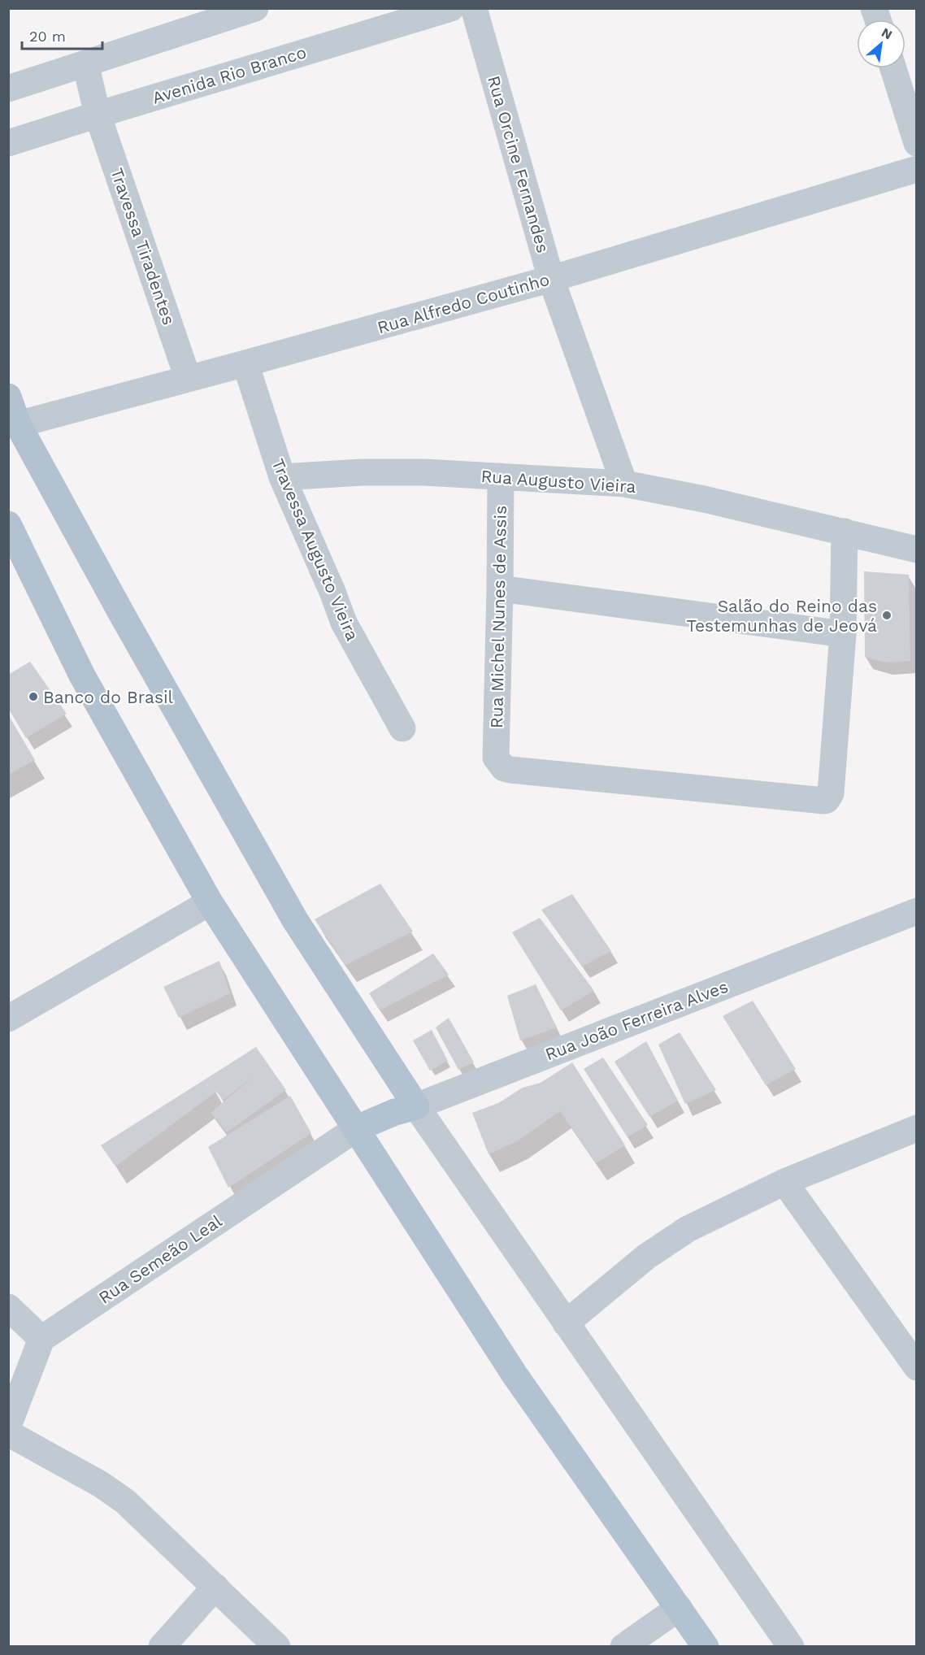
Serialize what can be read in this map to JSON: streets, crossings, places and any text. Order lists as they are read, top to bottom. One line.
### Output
{"streets":{"main road":["Rua João Ferreira Alves"],"street":["Avenida Rio Branco","Rua Orcine Fernandes","Travessa Tiradentes","Rua Alfredo Coutinho","Rua Augusto Vieira","Travessa Augusto Vieira","Rua Michel Nunes de Assis","Rua Semeão Leal"]},"crossings":[["Avenida Rio Branco","Travessa Tiradentes"],["Rua Orcine Fernandes","Rua Alfredo Coutinho"],["Rua Orcine Fernandes","Rua Augusto Vieira"],["Travessa Tiradentes","Rua Alfredo Coutinho"],["Rua Alfredo Coutinho","Travessa Augusto Vieira"],["Rua Augusto Vieira","Travessa Augusto Vieira"],["Rua Augusto Vieira","Rua Michel Nunes de Assis"],["Rua João Ferreira Alves","Rua Semeão Leal"]],"places":["Salão do Reino das Testemunhas de Jeová","Banco do Brasil"],"scale_bar":"20 m","north":"top right"}
